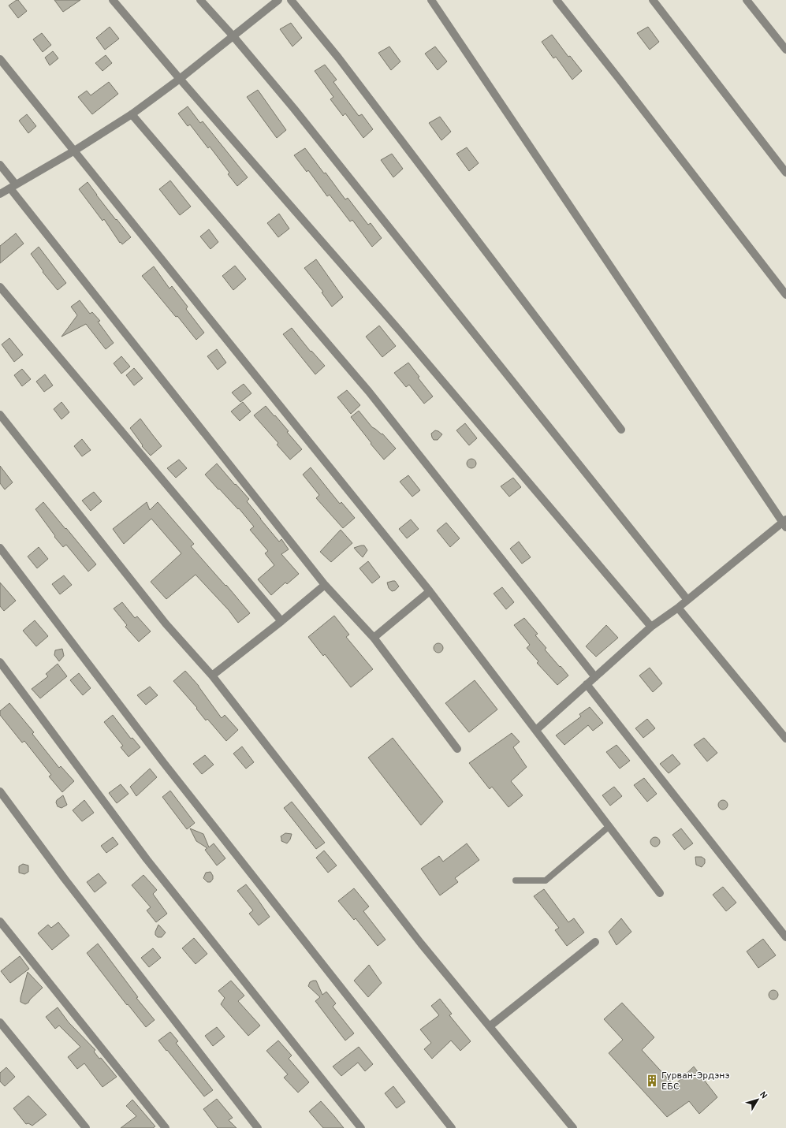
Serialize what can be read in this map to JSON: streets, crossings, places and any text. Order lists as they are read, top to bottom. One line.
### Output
{"places":{"building":["Гурван-Эрдэнэ ЕБС"]},"north":"top right"}
